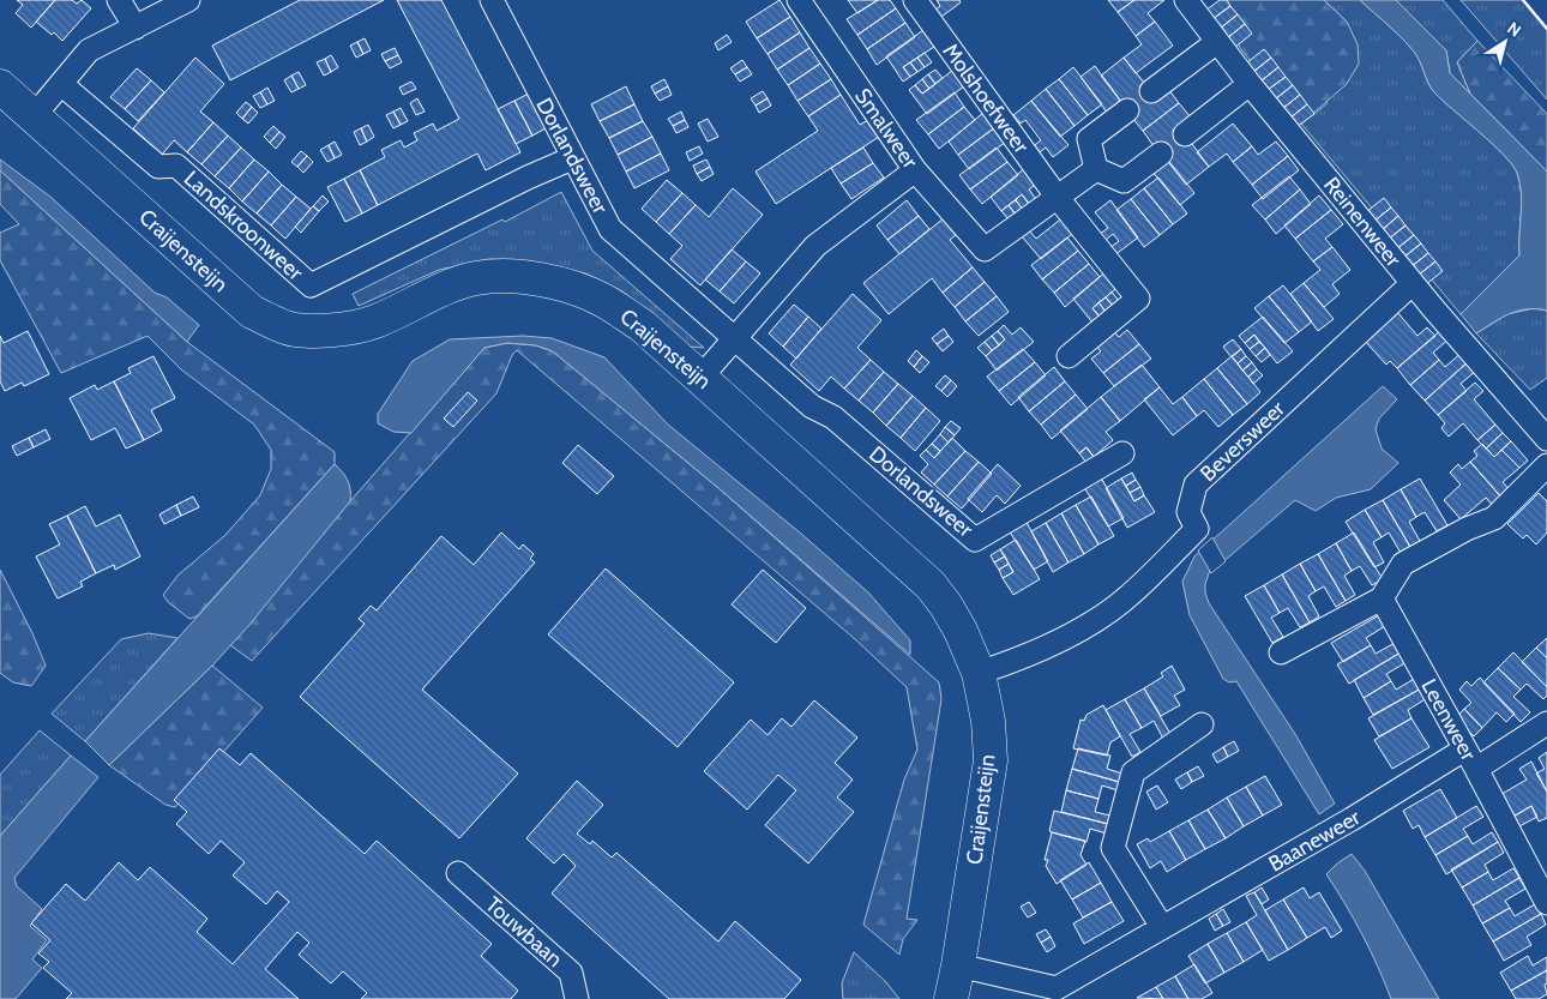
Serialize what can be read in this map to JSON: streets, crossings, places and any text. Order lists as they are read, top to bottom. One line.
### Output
{"streets":{"street":["Molshoefweer","Smalweer","Dorlandsweer","Reinenweer","Landskroonweer","Craijensteijn","Beversweer","Leenweer","Baaneweer","Touwbaan"]},"crossings":[["Molshoefweer","Smalweer"],["Dorlandsweer","Landskroonweer"],["Reinenweer","Beversweer"],["Craijensteijn","Beversweer"],["Craijensteijn","Baaneweer"],["Leenweer","Baaneweer"]],"north":"top right"}
